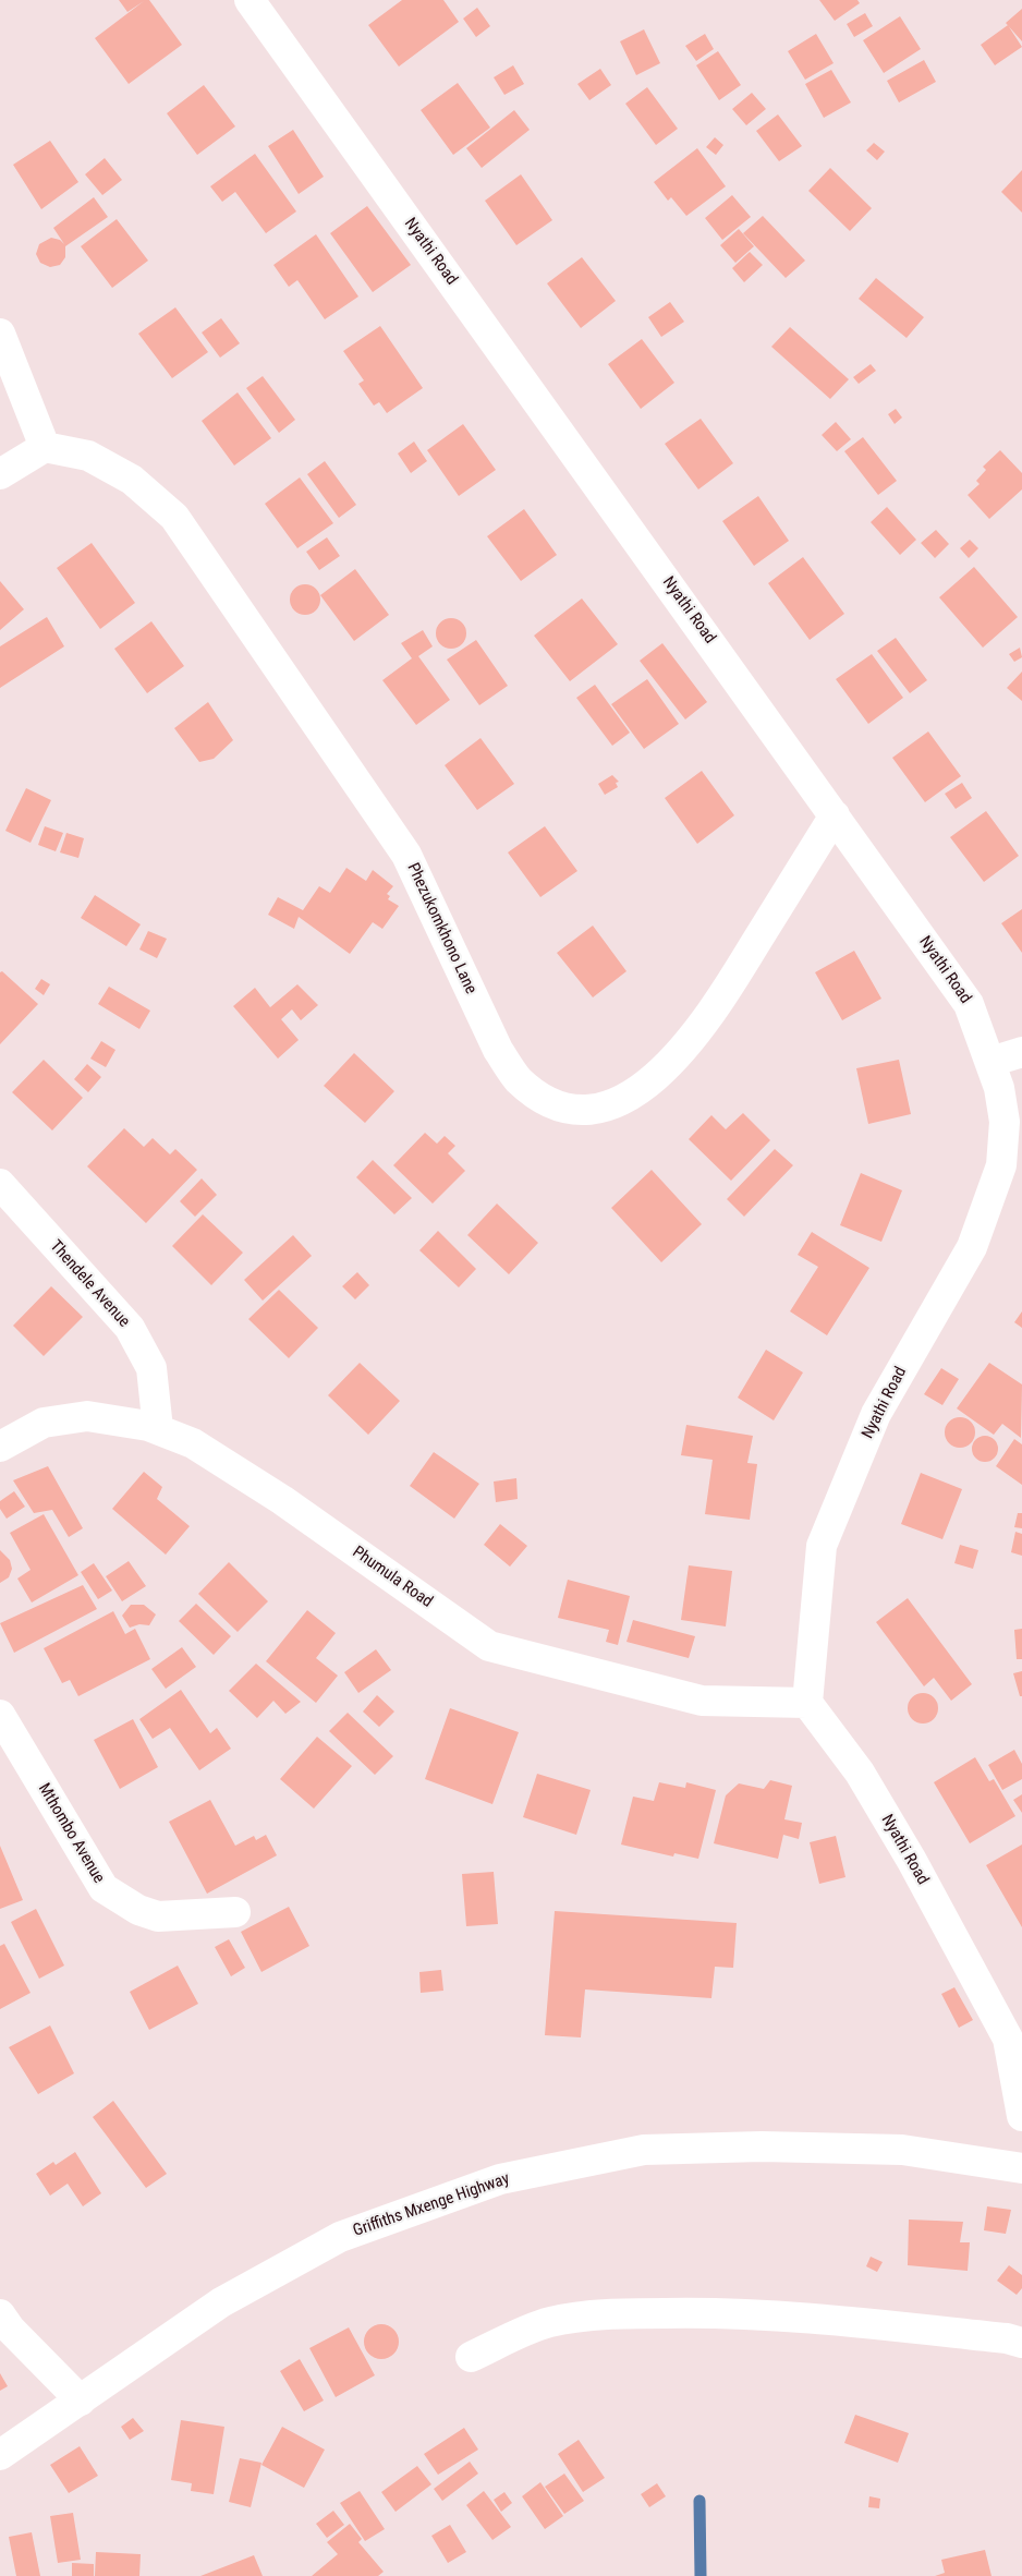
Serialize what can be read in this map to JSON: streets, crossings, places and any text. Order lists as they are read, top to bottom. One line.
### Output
{"streets":{"street":["Nyathi Road","Phezukomkhono Lane","Thendele Avenue","Phumula Road","Mthombo Avenue","Griffiths Mxenge Highway"]},"crossings":[["Nyathi Road","Phezukomkhono Lane"],["Nyathi Road","Phumula Road"],["Thendele Avenue","Phumula Road"]]}
